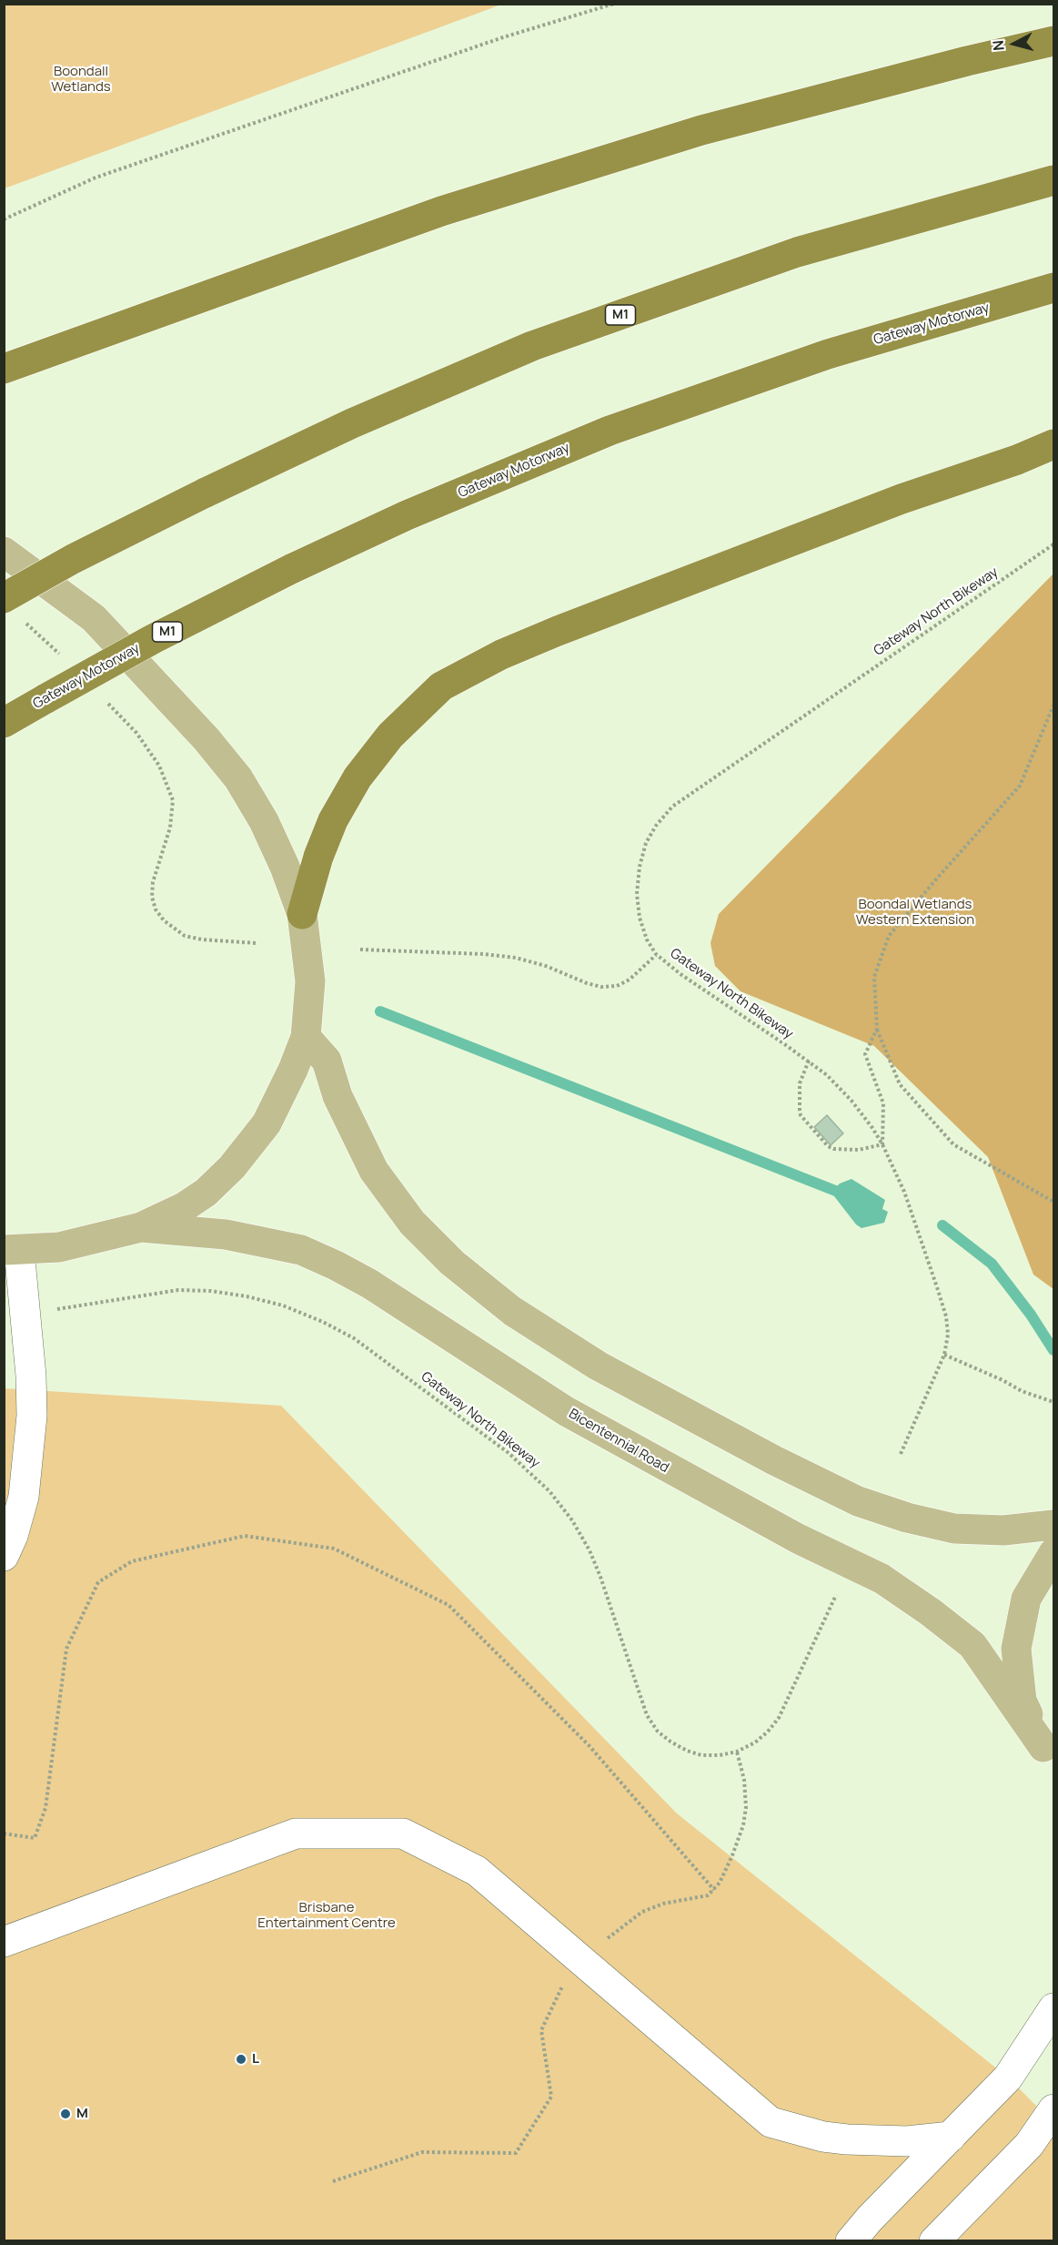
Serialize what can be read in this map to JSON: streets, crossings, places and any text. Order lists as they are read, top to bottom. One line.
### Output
{"streets":{"highway":["M1","Gateway Motorway"],"main road":["Bicentennial Road"],"path":["Gateway North Bikeway"]},"parks":["Boondall Wetlands","Boondal Wetlands Western Extension","Brisbane Entertainment Centre"],"places":["L","M"],"north":"left"}
